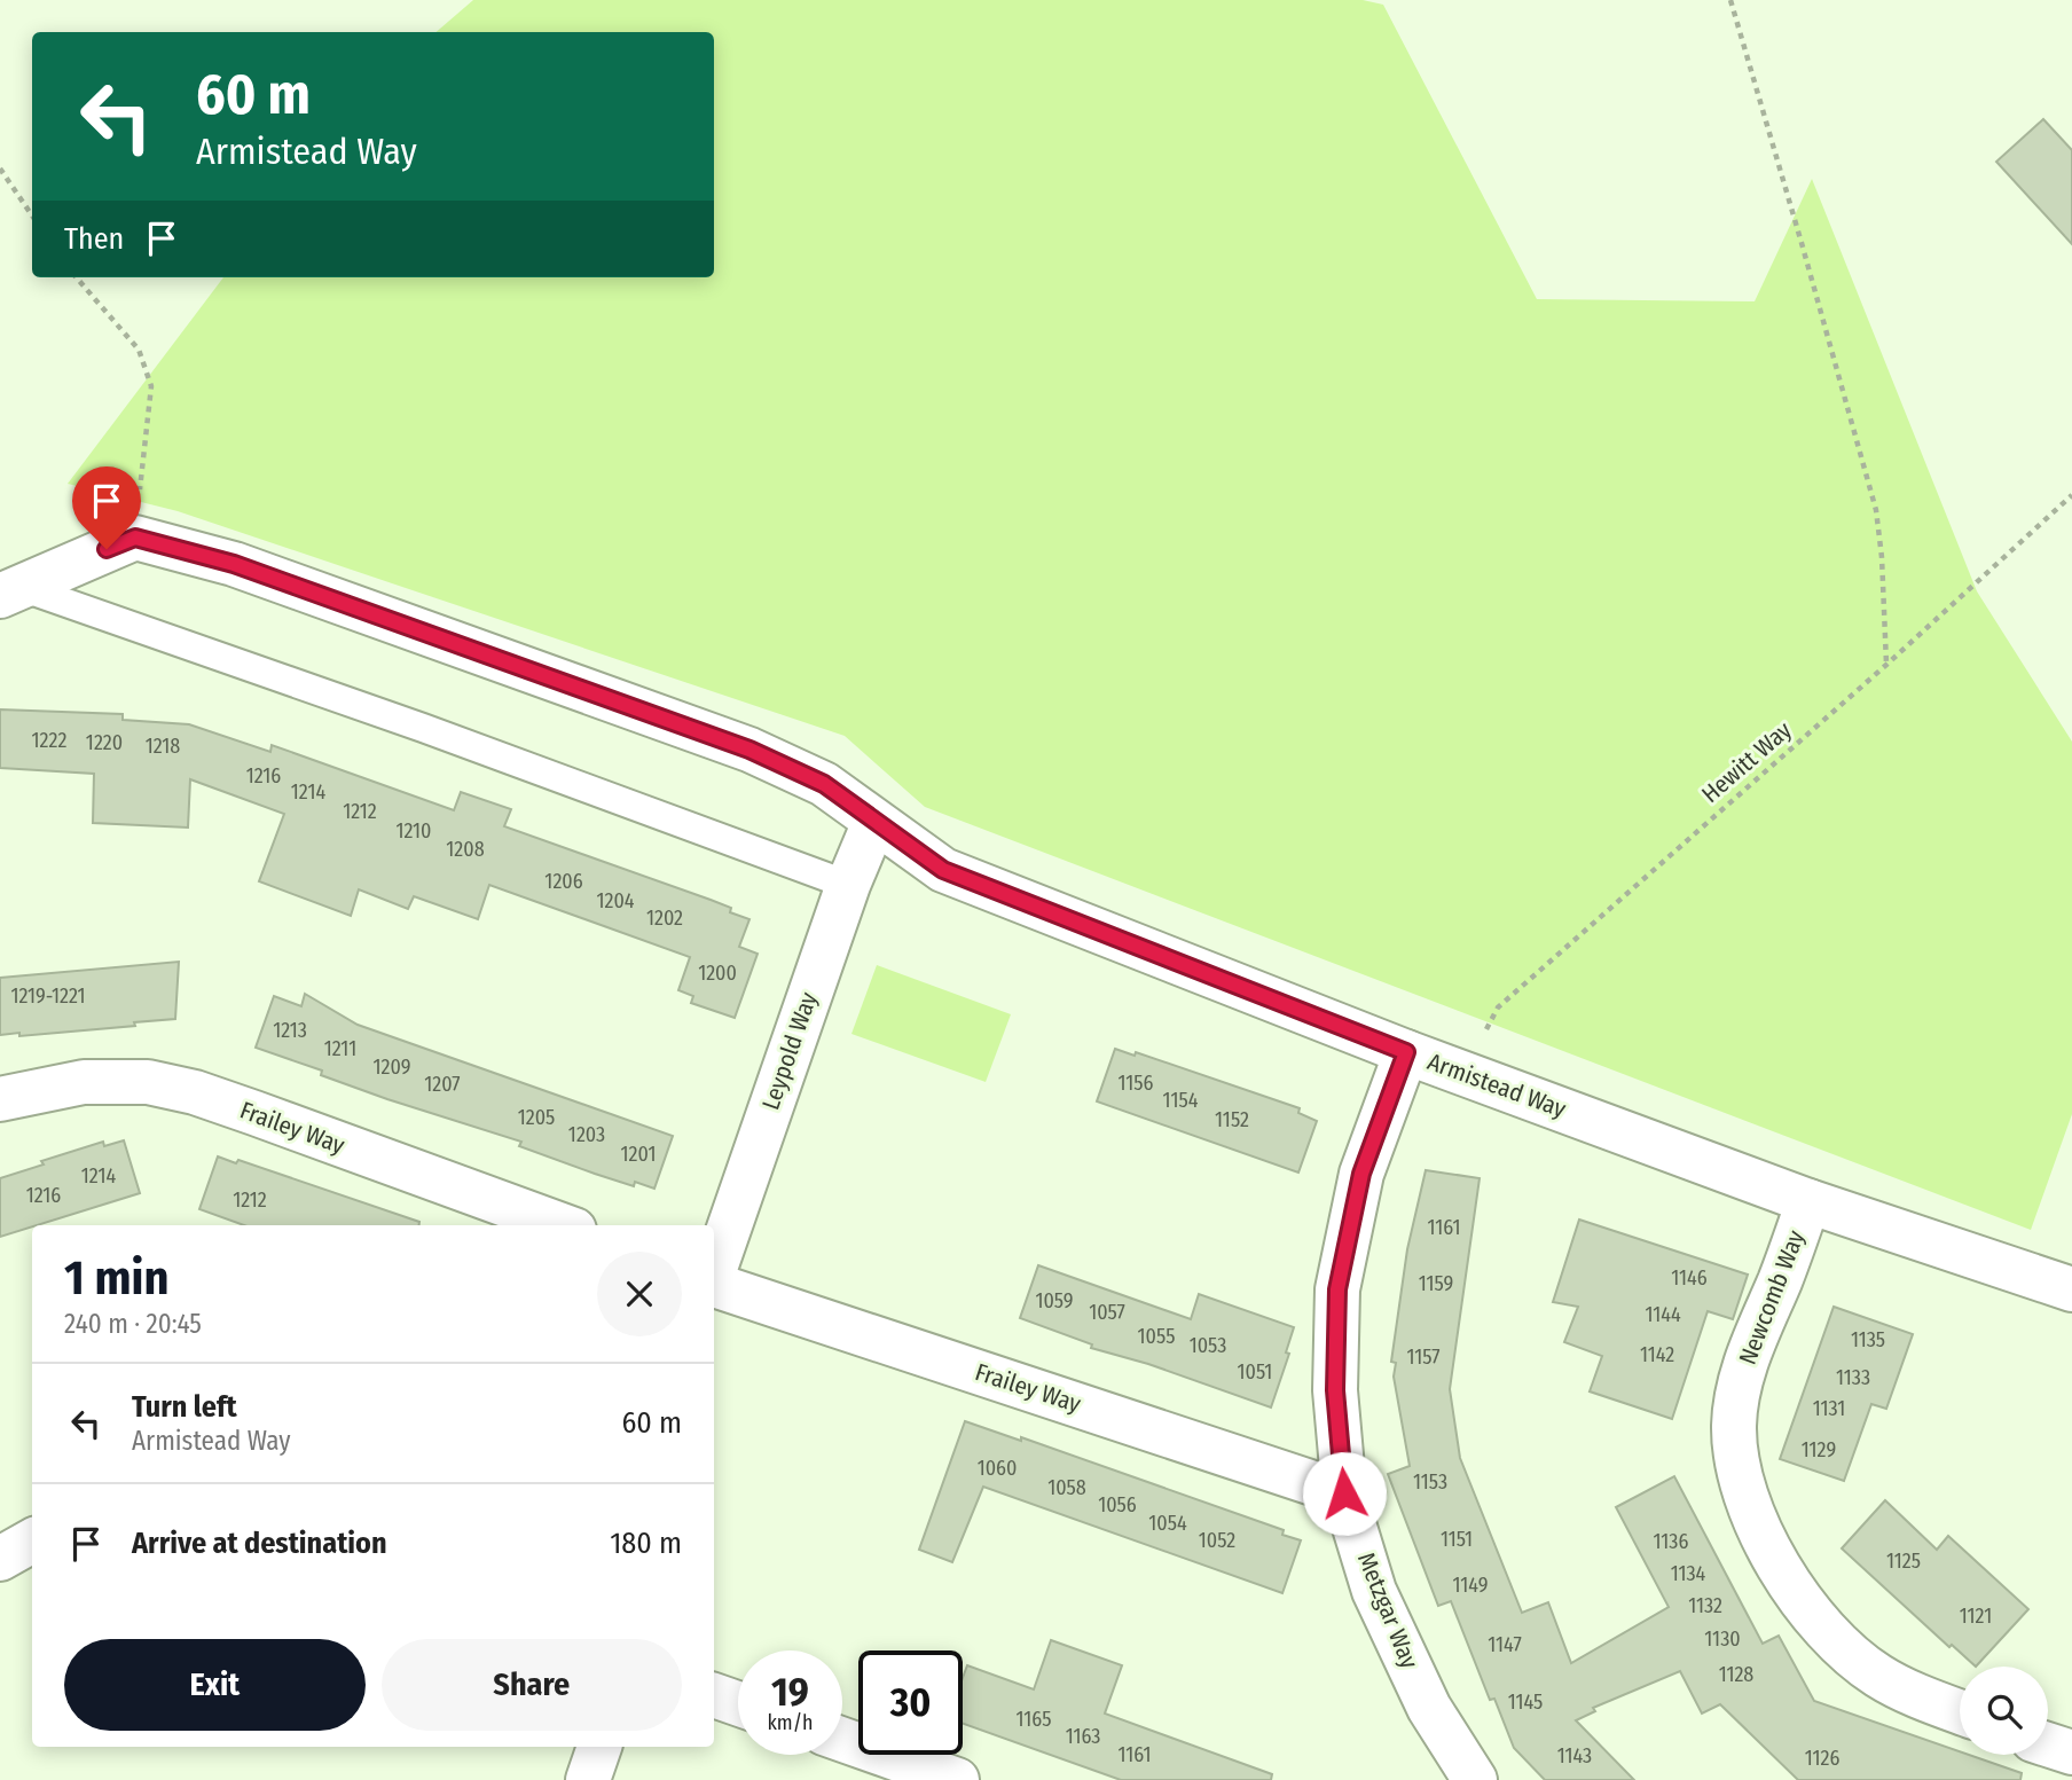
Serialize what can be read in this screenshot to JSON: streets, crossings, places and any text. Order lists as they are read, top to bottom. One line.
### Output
{"streets":{"street":["Leypold Way","Armistead Way","Frailey Way","Newcomb Way","Metzgar Way"],"path":["Hewitt Way"]},"crossings":[["Hewitt Way","Armistead Way"],["Leypold Way","Armistead Way"],["Armistead Way","Newcomb Way"],["Armistead Way","Metzgar Way"],["Frailey Way","Metzgar Way"]],"house_numbers":["1222","1220","1218","1216","1214","1212","1210","1208","1206","1204","1202","1200","1219-1221","1213","1211","1209","1156","1207","1154","1205","1152","1203","1201","1214","1216","1212","1161","1146","1159","1059","1057","1144","1055","1135","1053","1142","1157","1051","1133","1131","1129","1060","1153","1058","1056","1054","1151","1052","1136","1125","1134","1149","1132","1121","1130","1147","1128","1145","1165","1163","1161","1143","1126"],"page":{"turn":["60 m","Armistead Way"],"then":"Then","heading":["1 min","240 m · 20:45"],"list":[{"name":"Turn left","note":"Armistead Way","value":"60 m"},{"name":"Arrive at destination","value":"180 m"}],"buttons":["Exit","Share"],"speed":"19 km/h","limit":"30"}}
